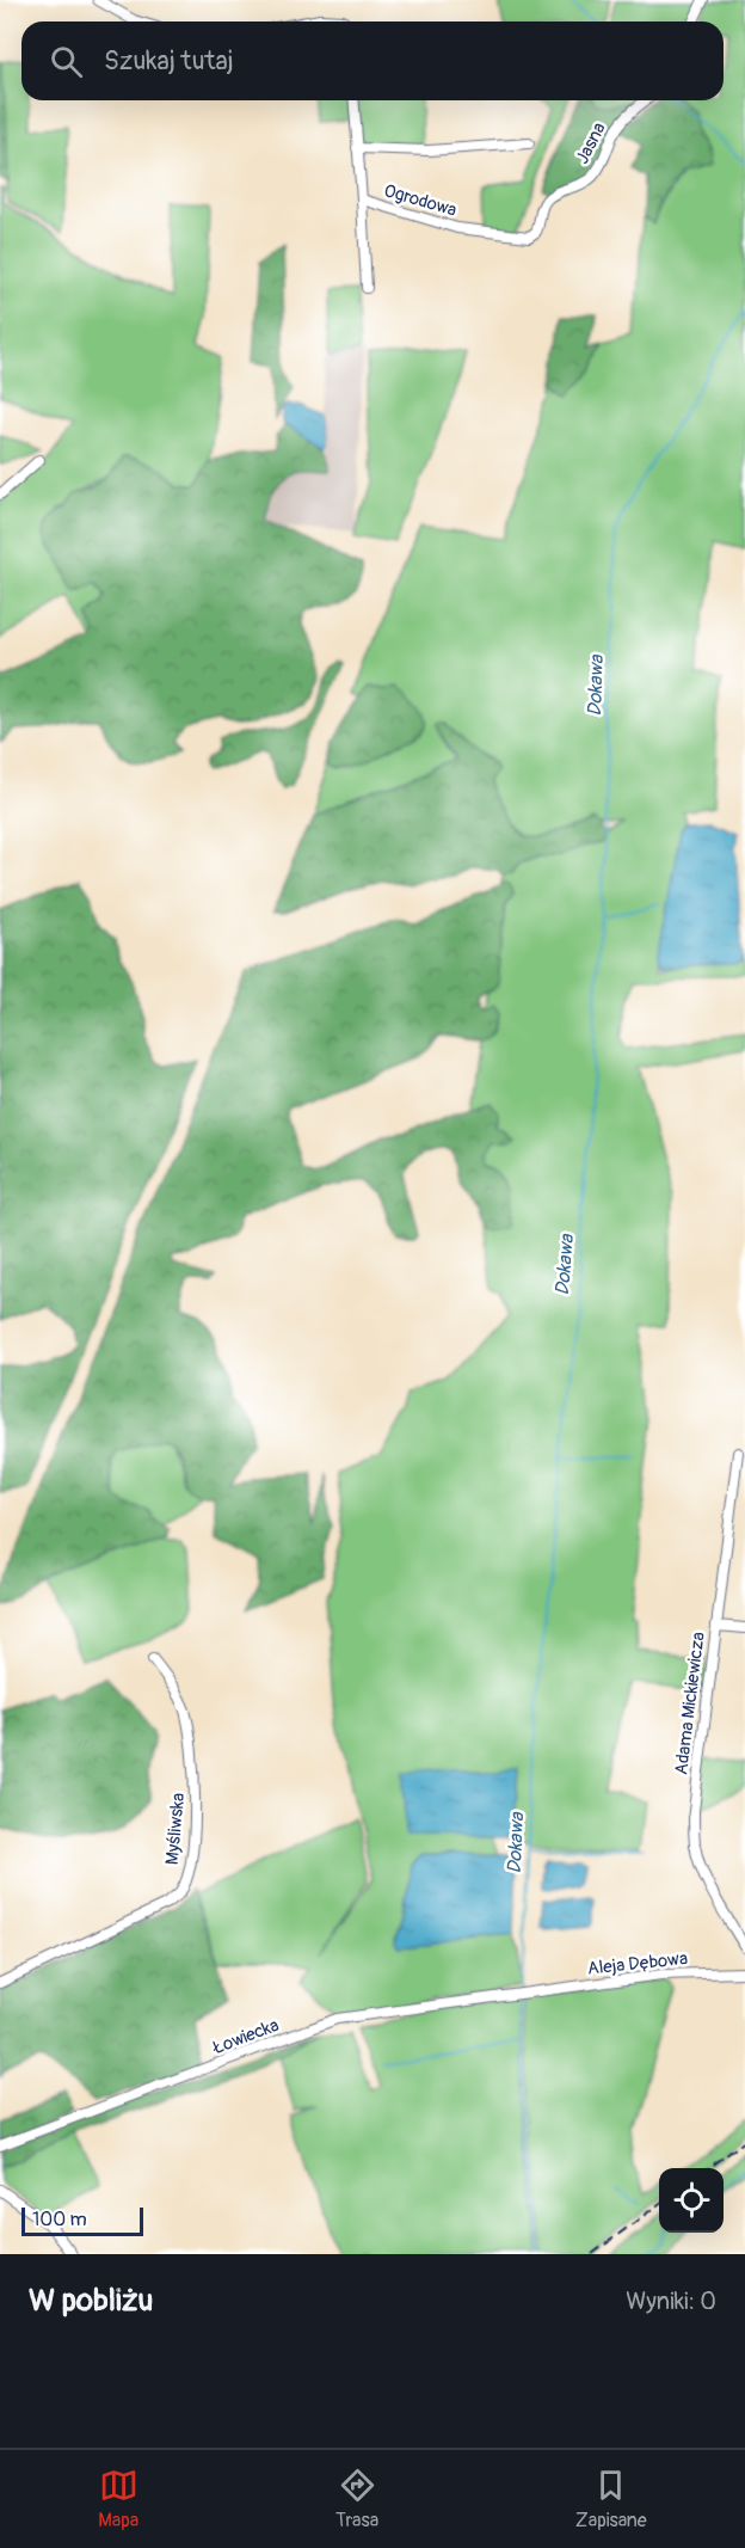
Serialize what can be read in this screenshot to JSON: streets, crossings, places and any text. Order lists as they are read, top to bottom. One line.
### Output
{"streets":{"street":["Jasna","Ogrodowa","Adama Mickiewicza","Myśliwska","Aleja Dębowa","Łowiecka"]},"crossings":[["Jasna","Ogrodowa"],["Aleja Dębowa","Łowiecka"]],"water":["Dokawa"],"scale_bar":"100 m","page":{"search":"Szukaj tutaj","scale":"100 m","heading":["W pobliżu","Wyniki: 0"],"nav":["Mapa","Trasa","Zapisane"]}}
